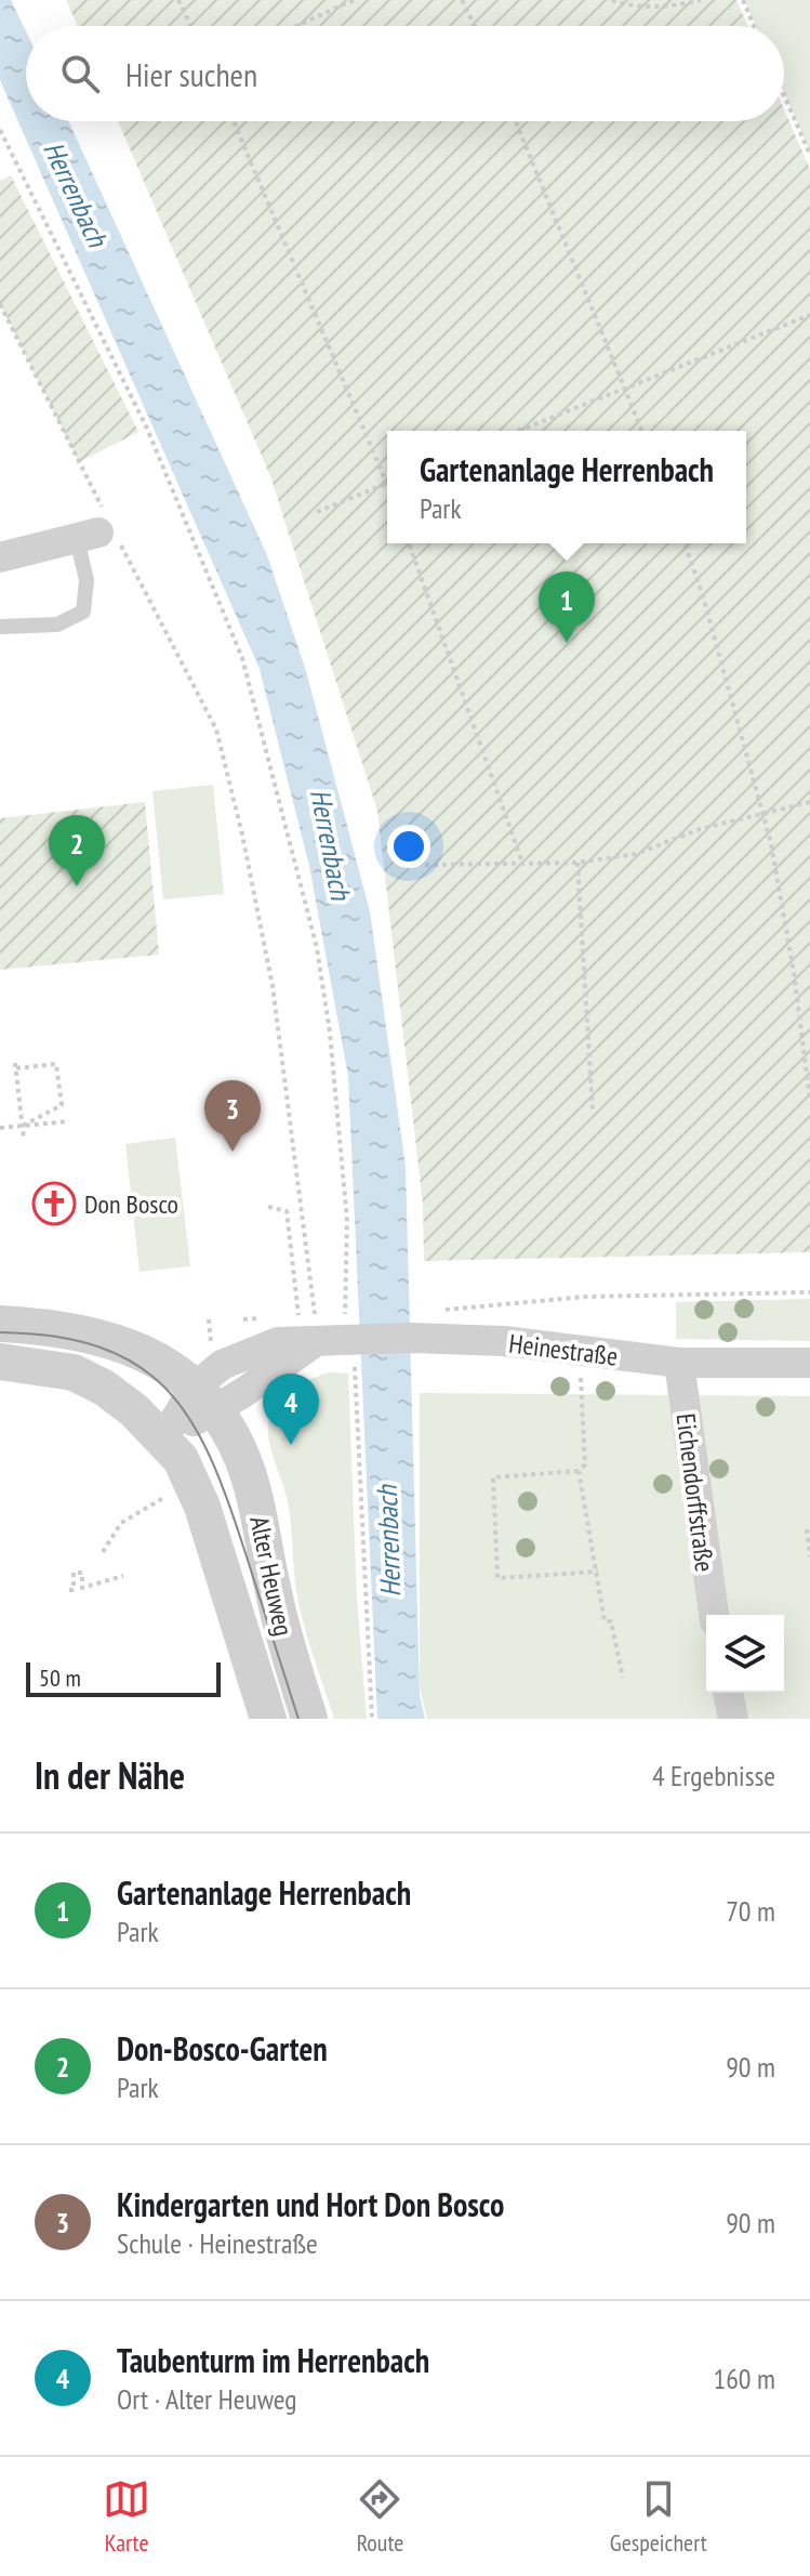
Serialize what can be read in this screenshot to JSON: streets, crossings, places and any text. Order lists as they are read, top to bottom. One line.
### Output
{"streets":{"street":["Heinestraße","Eichendorffstraße","Alter Heuweg"]},"crossings":[["Heinestraße","Eichendorffstraße"],["Heinestraße","Alter Heuweg"]],"water":["Herrenbach"],"places":{"church":["Don Bosco"]},"scale_bar":"50 m","page":{"search":"Hier suchen","popup":["Gartenanlage Herrenbach","Park"],"pins":["1","2","3","4"],"scale":"50 m","heading":["In der Nähe","4 Ergebnisse"],"list":[{"mark":"1","name":"Gartenanlage Herrenbach","note":"Park","value":"70 m"},{"mark":"2","name":"Don-Bosco-Garten","note":"Park","value":"90 m"},{"mark":"3","name":"Kindergarten und Hort Don Bosco","note":"Schule · Heinestraße","value":"90 m"},{"mark":"4","name":"Taubenturm im Herrenbach","note":"Ort · Alter Heuweg","value":"160 m"}],"nav":["Karte","Route","Gespeichert"]}}
